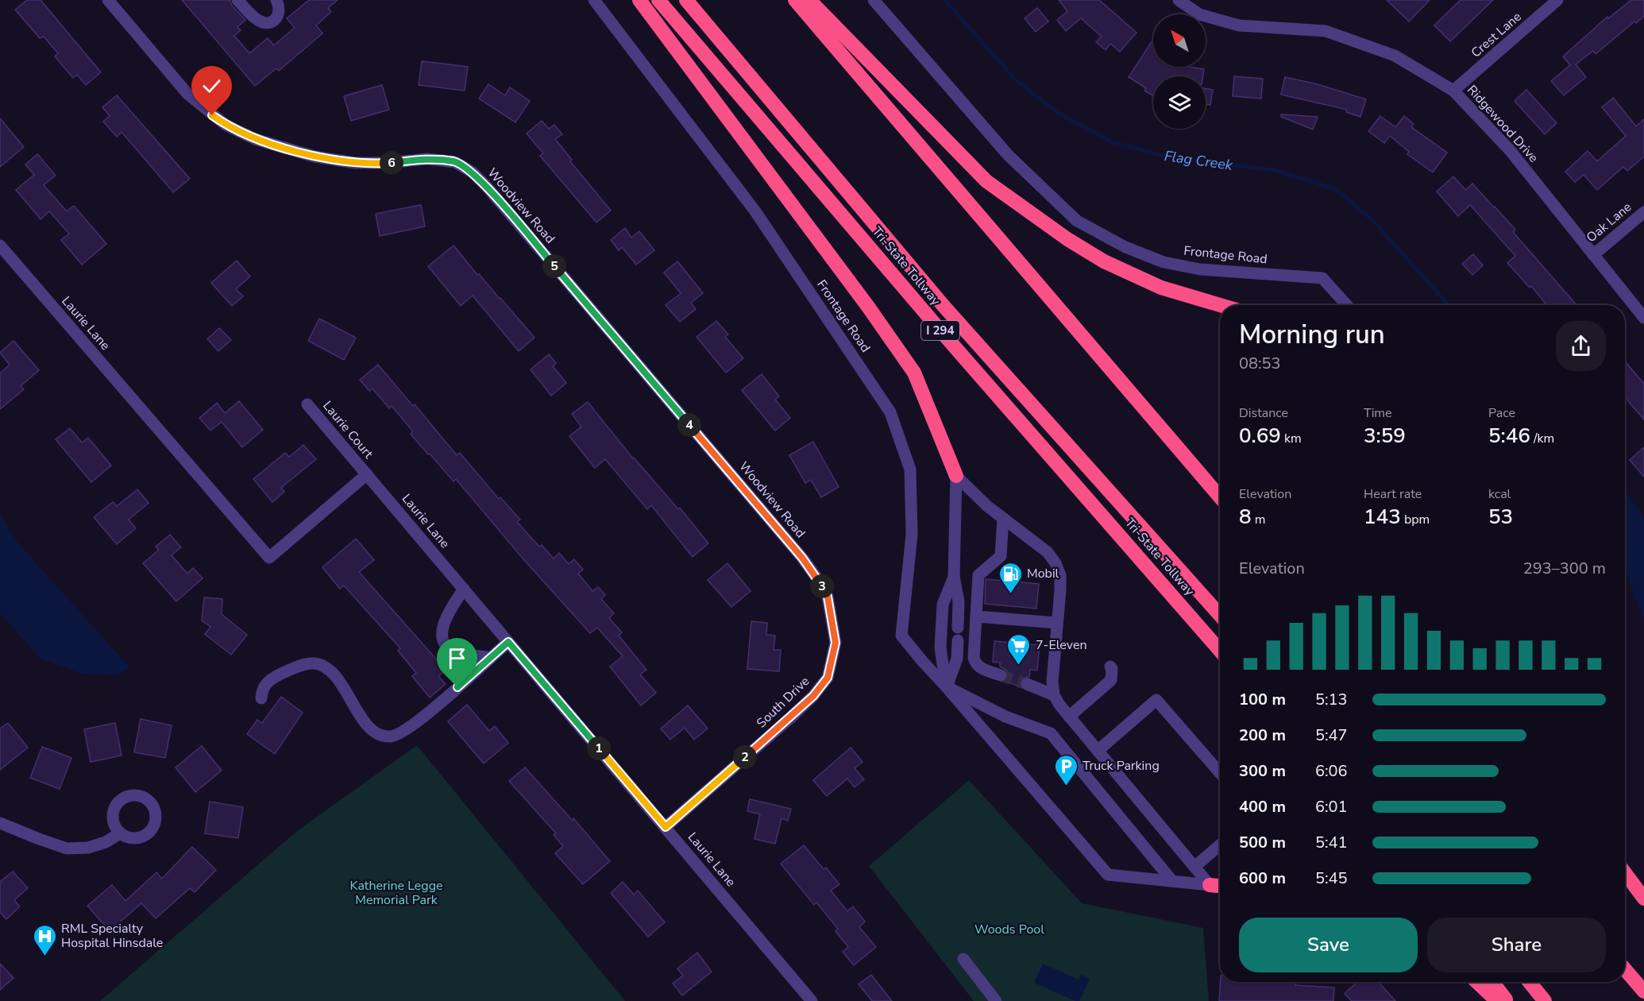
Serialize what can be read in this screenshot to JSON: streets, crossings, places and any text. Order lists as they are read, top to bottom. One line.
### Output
{"streets":{"highway":["Tri-State Tollway","I 294"],"street":["Crest Lane","Ridgewood Drive","Woodview Road","Oak Lane","Frontage Road","Laurie Lane","Laurie Court","South Drive"]},"crossings":[["Crest Lane","Ridgewood Drive"],["Ridgewood Drive","Oak Lane"],["Woodview Road","South Drive"],["Laurie Lane","Laurie Court"],["Laurie Lane","South Drive"]],"water":["Flag Creek"],"parks":["Katherine Legge Memorial Park","Woods Pool"],"places":{"fuel station":["Mobil"],"supermarket":["7-Eleven"],"parking":["Truck Parking"],"hospital":["RML Specialty Hospital Hinsdale"]},"north":"top left","page":{"pins":["6","5","4","3","1","2"],"heading":["Morning run","08:53"],"stats":[["Distance","0.69 km"],["Time","3:59"],["Pace","5:46 /km"],["Elevation","8 m"],["Heart rate","143 bpm"],["kcal","53"]],"chart":["Elevation","293–300 m"],"list":[{"name":"100 m","note":"5:13"},{"name":"200 m","note":"5:47"},{"name":"300 m","note":"6:06"},{"name":"400 m","note":"6:01"},{"name":"500 m","note":"5:41"},{"name":"600 m","note":"5:45"}],"buttons":["Save","Share"]}}
